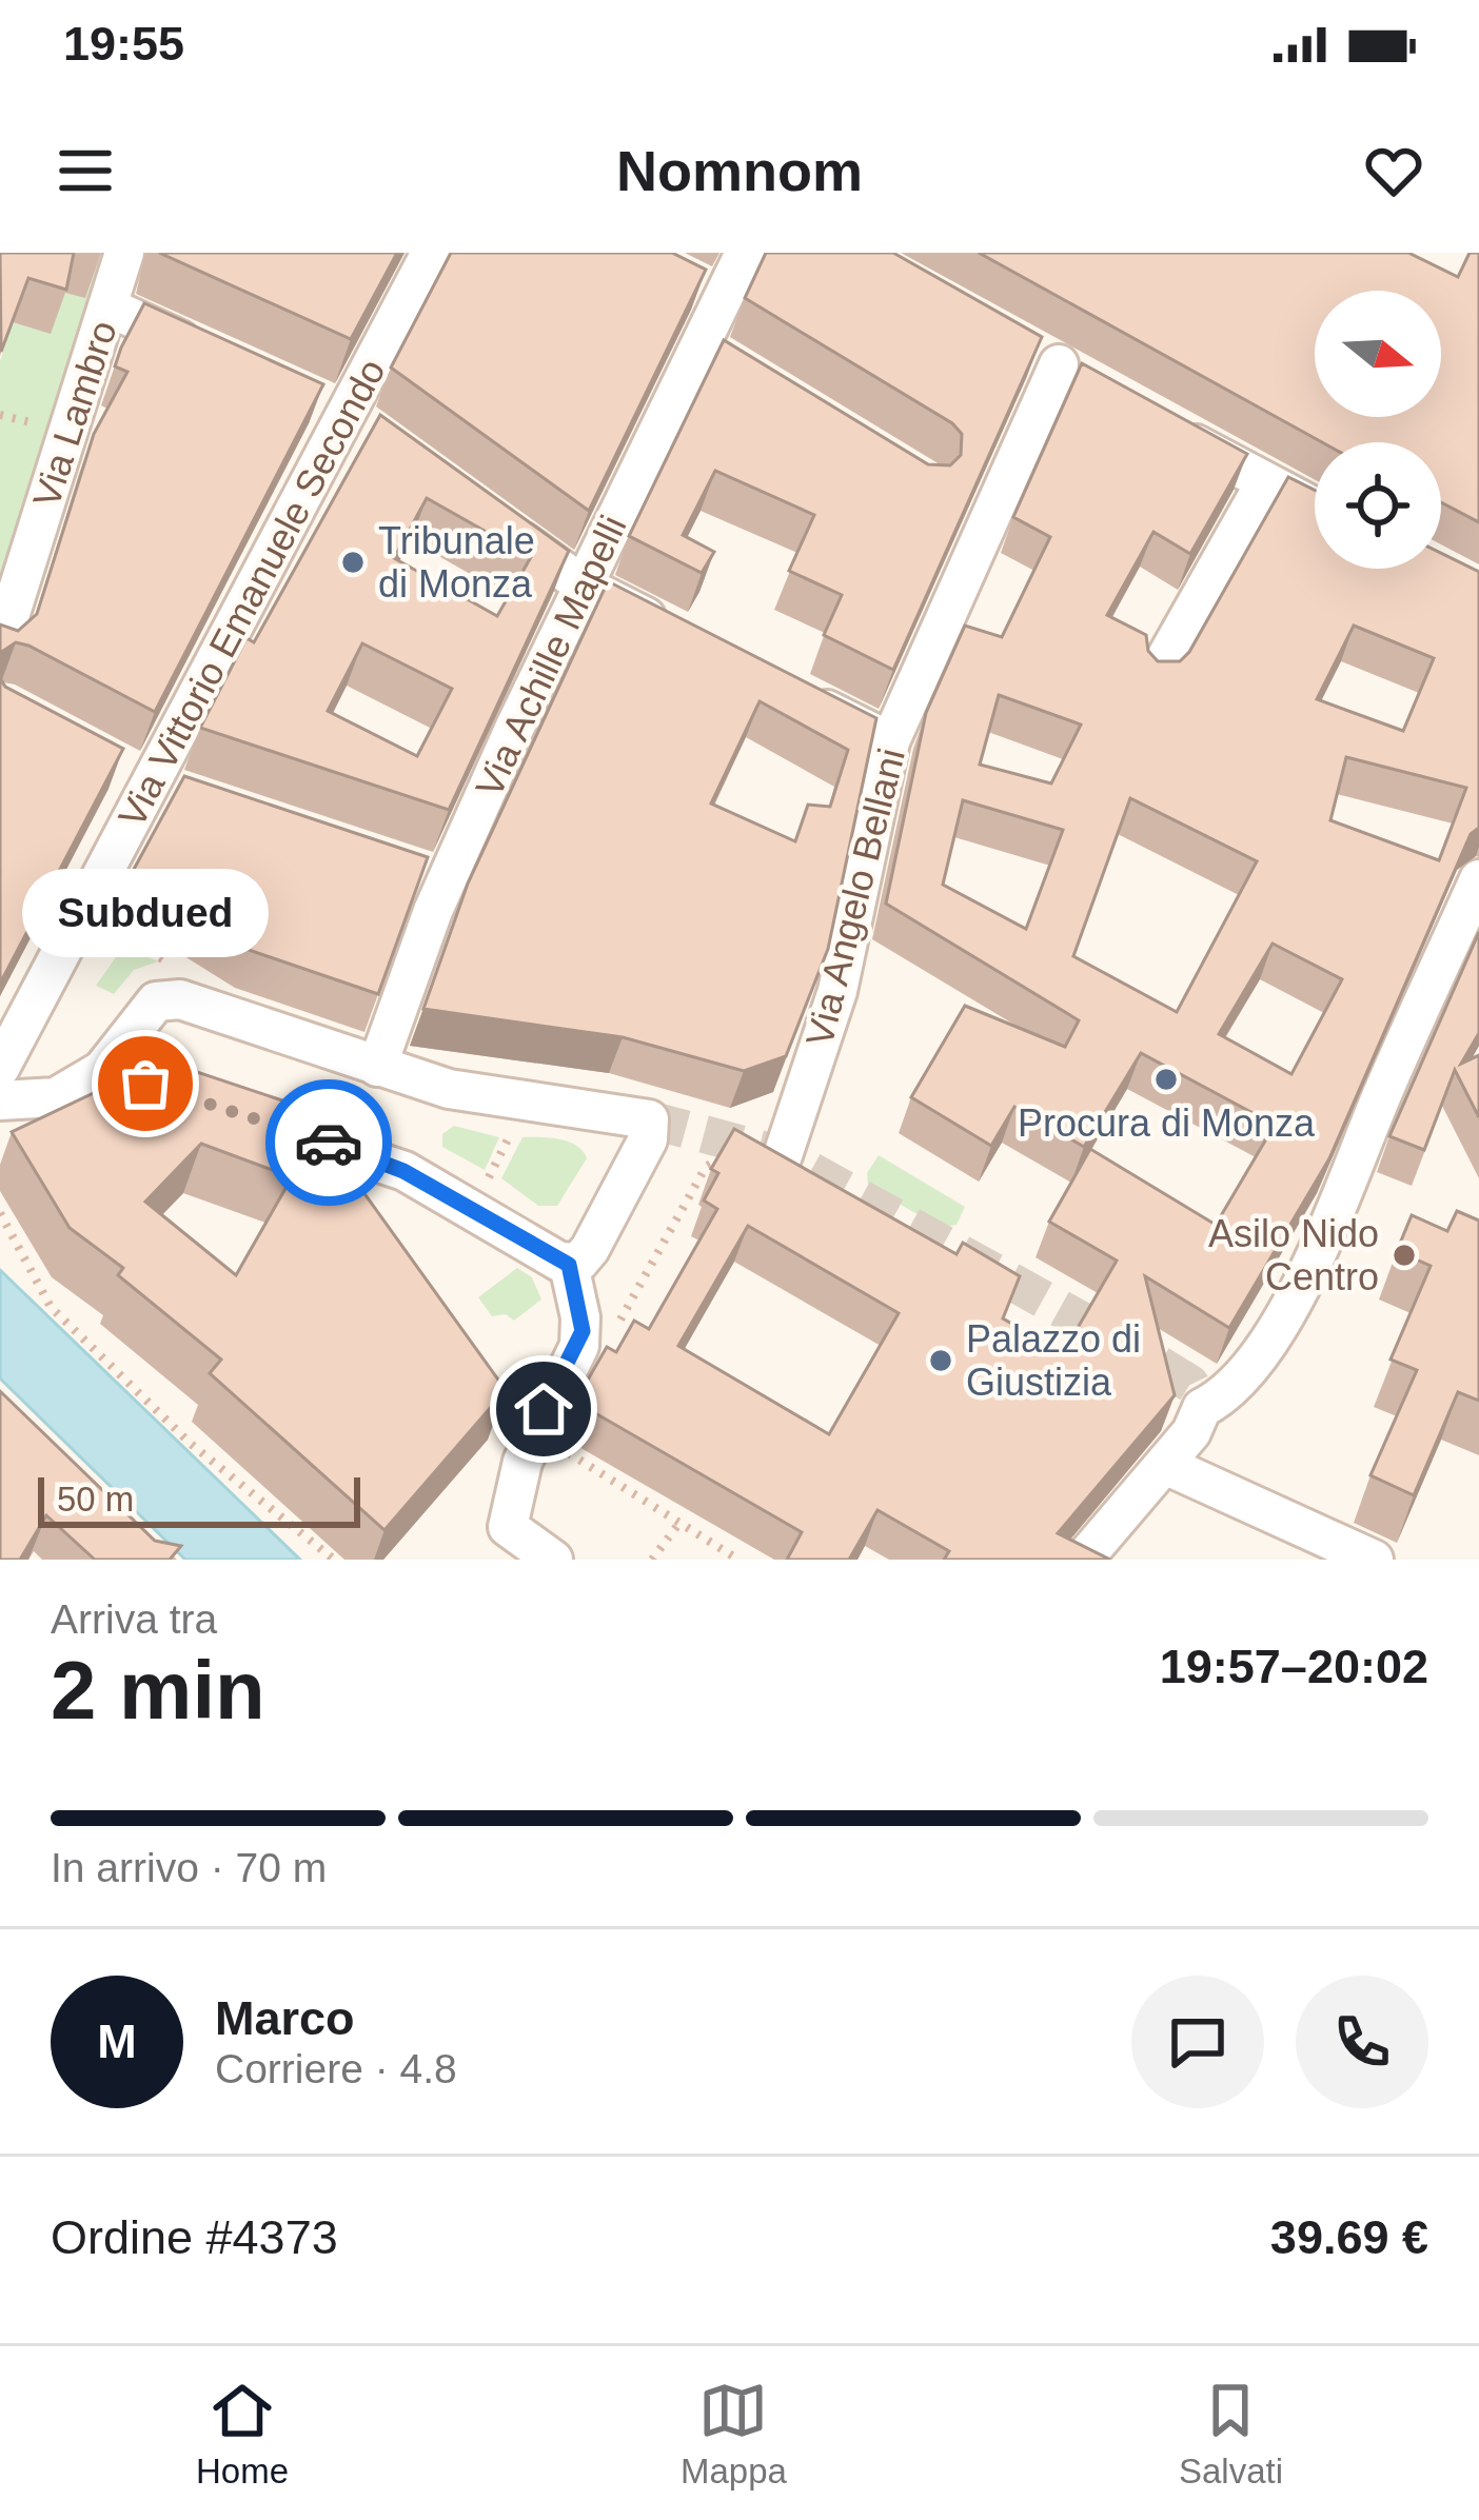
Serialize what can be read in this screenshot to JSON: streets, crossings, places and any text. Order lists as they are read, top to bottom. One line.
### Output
{"streets":{"street":["Via Lambro","Via Vittorio Emanuele Secondo","Via Achille Mapelli","Via Angelo Bellani"]},"places":["Tribunale di Monza","Procura di Monza","Subdued","Asilo Nido Centro","Palazzo di Giustizia"],"scale_bar":"50 m","north":"right","page":{"status":"19:55","header":"Nomnom","bubble":"Subdued","scale":"50 m","heading":["2 min","Arriva tra","19:57–20:02"],"panel":["Marco","Corriere · 4.8","Ordine #4373","39.69 €"],"bar":"In arrivo · 70 m","round":"M","tabs":["Home","Mappa","Salvati"]}}
